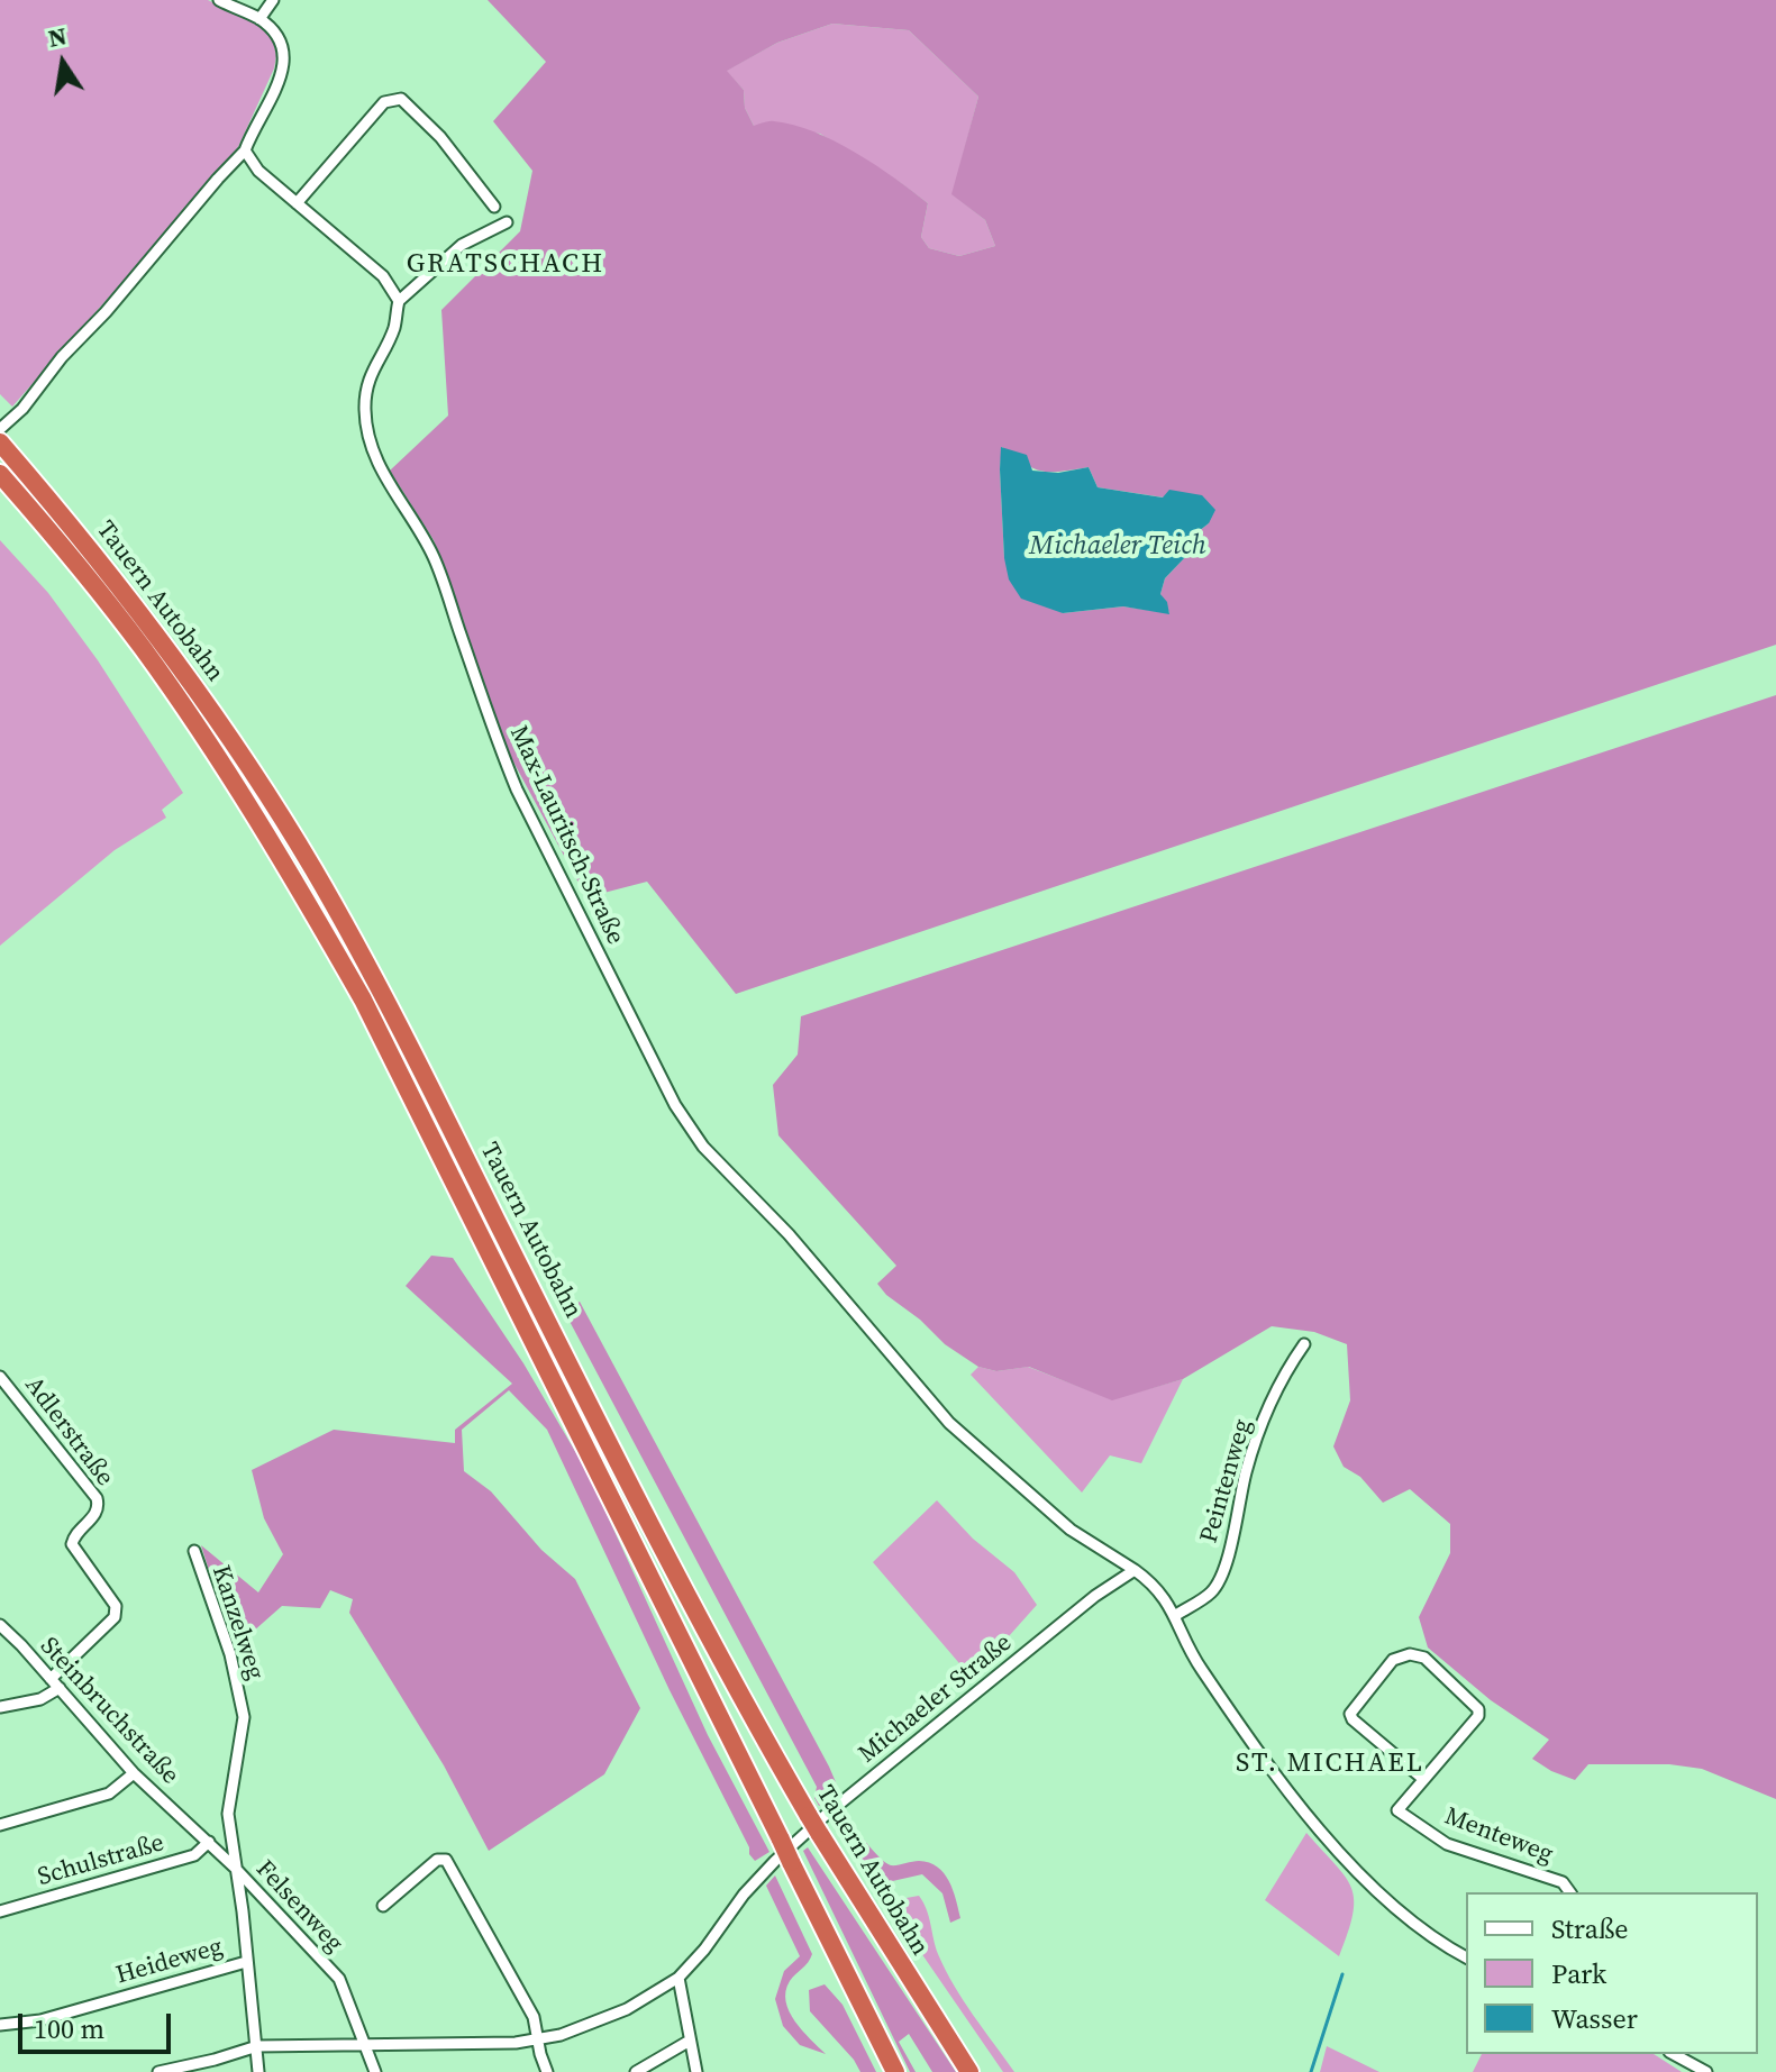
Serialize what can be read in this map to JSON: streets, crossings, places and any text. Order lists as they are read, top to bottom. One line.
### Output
{"streets":{"highway":["Tauern Autobahn"],"street":["Max-Lauritsch-Straße","Adlerstraße","Peintenweg","Kanzelweg","Michaeler Straße","Steinbruchstraße","Menteweg","Schulstraße","Felsenweg","Heideweg"]},"crossings":[["Max-Lauritsch-Straße","Michaeler Straße"],["Adlerstraße","Steinbruchstraße"],["Kanzelweg","Steinbruchstraße"],["Kanzelweg","Felsenweg"],["Michaeler Straße","Felsenweg"],["Steinbruchstraße","Schulstraße"],["Steinbruchstraße","Felsenweg"]],"districts":["GRATSCHACH","ST. MICHAEL"],"water":["Michaeler Teich"],"legend":["Straße","Park","Wasser"],"scale_bar":"100 m","north":"top"}
